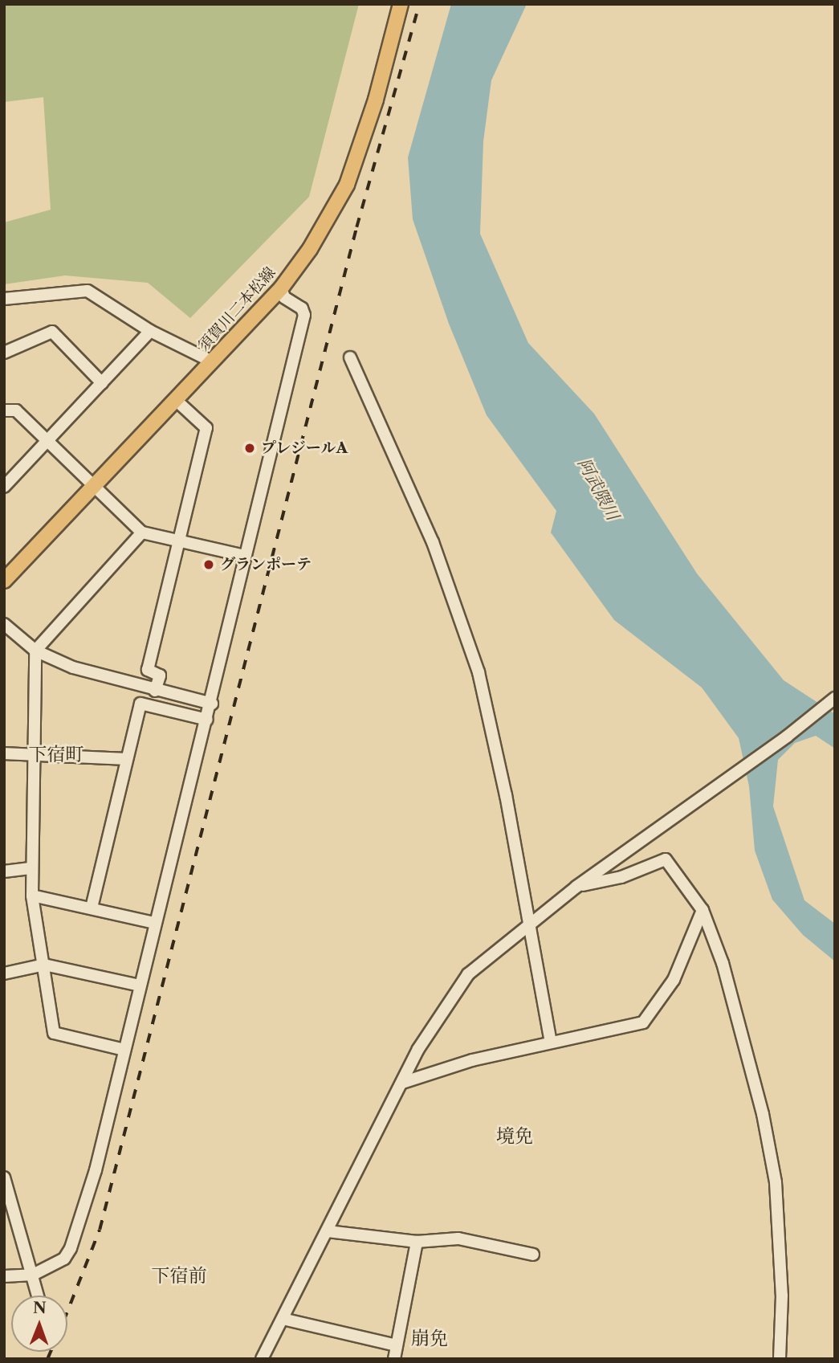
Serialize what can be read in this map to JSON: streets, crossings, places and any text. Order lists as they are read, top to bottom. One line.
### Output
{"streets":{"main road":["須賀川二本松線"]},"districts":["下宿町","境免","下宿前","崩免"],"water":["阿武隈川"],"places":["プレジールA","グランポーテ"],"north":"top"}
